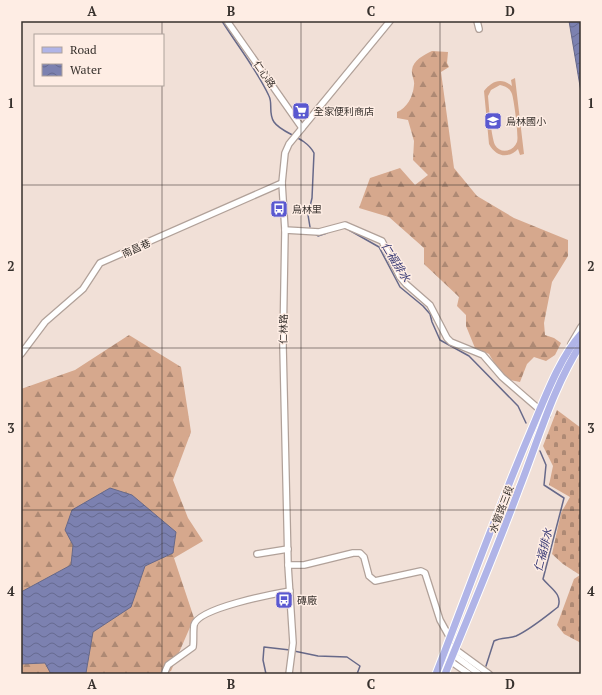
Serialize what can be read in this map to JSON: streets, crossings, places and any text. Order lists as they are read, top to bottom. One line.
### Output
{"streets":{"main road":["水管路三段"],"street":["仁心路","南昌巷","仁林路"]},"crossings":[["仁心路","仁林路"],["南昌巷","仁林路"]],"water":["仁福排水"],"places":{"supermarket":["全家便利商店"],"school or university":["烏林國小"],"bus stop":["烏林里","磚廠"]},"legend":["Road","Water"],"grid":{"columns":["A","B","C","D"],"rows":["1","2","3","4"]}}
